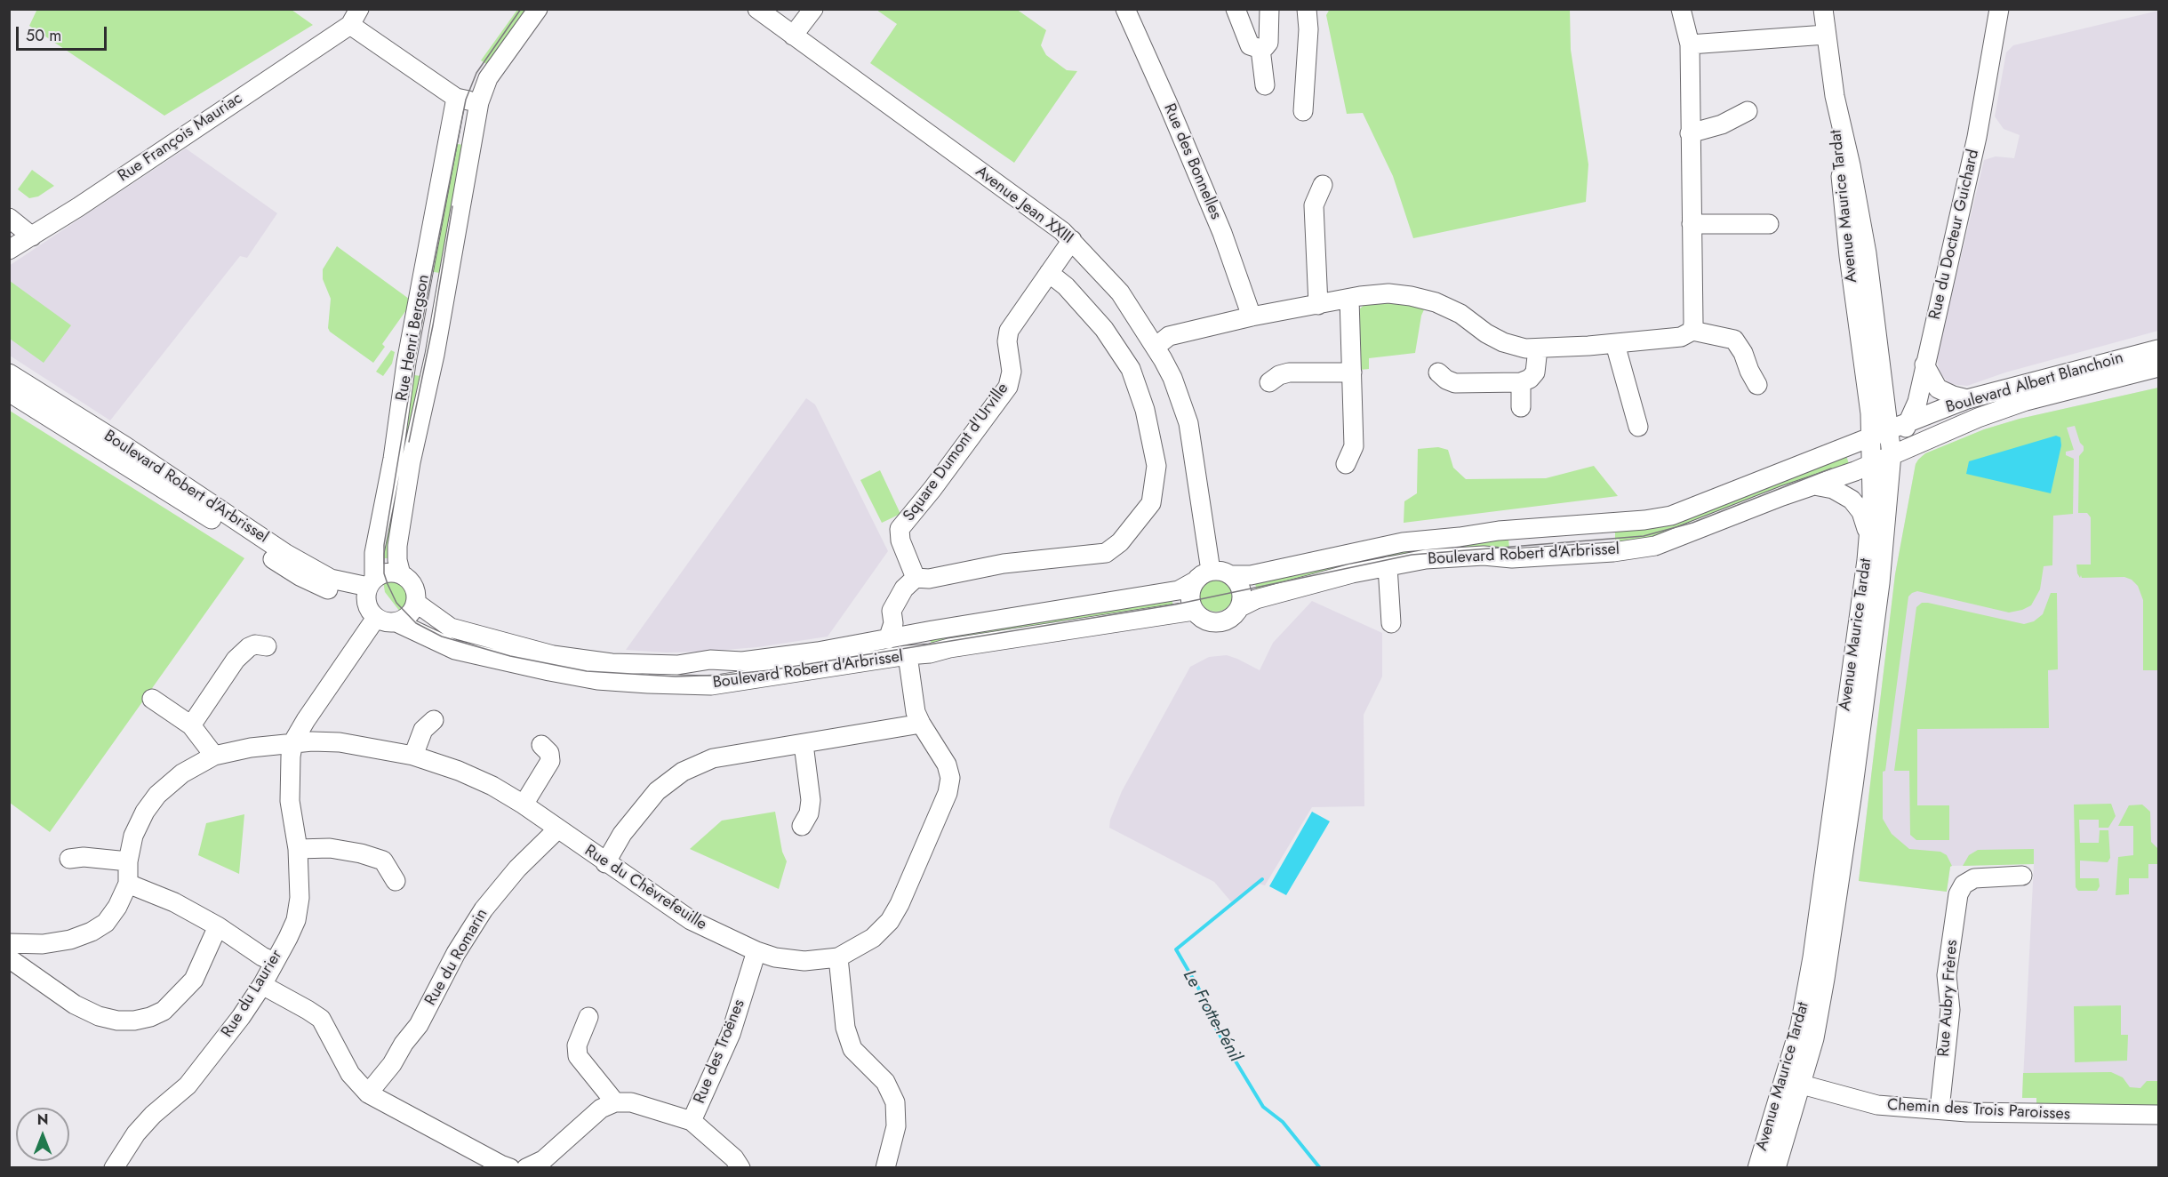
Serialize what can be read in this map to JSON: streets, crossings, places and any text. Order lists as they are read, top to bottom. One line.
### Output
{"streets":{"street":["Rue François Mauriac","Rue des Bonnelles","Avenue Jean XXIII","Avenue Maurice Tardat","Rue du Docteur Guichard","Rue Henri Bergson","Boulevard Albert Blanchoin","Square Dumont d'Urville","Boulevard Robert d'Arbrissel","Rue du Chèvrefeuille","Rue du Romarin","Rue du Laurier","Rue Aubry Frères","Rue des Troënes","Chemin des Trois Paroisses"]},"crossings":[["Avenue Jean XXIII","Square Dumont d'Urville"],["Avenue Jean XXIII","Boulevard Robert d'Arbrissel"],["Avenue Maurice Tardat","Rue du Docteur Guichard"],["Avenue Maurice Tardat","Boulevard Albert Blanchoin"],["Avenue Maurice Tardat","Boulevard Robert d'Arbrissel"],["Avenue Maurice Tardat","Chemin des Trois Paroisses"],["Rue du Docteur Guichard","Boulevard Albert Blanchoin"],["Rue du Docteur Guichard","Boulevard Robert d'Arbrissel"],["Rue Henri Bergson","Boulevard Robert d'Arbrissel"],["Rue Henri Bergson","Rue du Laurier"],["Boulevard Albert Blanchoin","Boulevard Robert d'Arbrissel"],["Boulevard Robert d'Arbrissel","Rue du Chèvrefeuille"],["Boulevard Robert d'Arbrissel","Rue du Laurier"],["Rue du Chèvrefeuille","Rue du Romarin"],["Rue du Chèvrefeuille","Rue du Laurier"],["Rue du Chèvrefeuille","Rue des Troënes"],["Rue Aubry Frères","Chemin des Trois Paroisses"]],"water":["Le Frotte-Pénil"],"scale_bar":"50 m","north":"top"}
